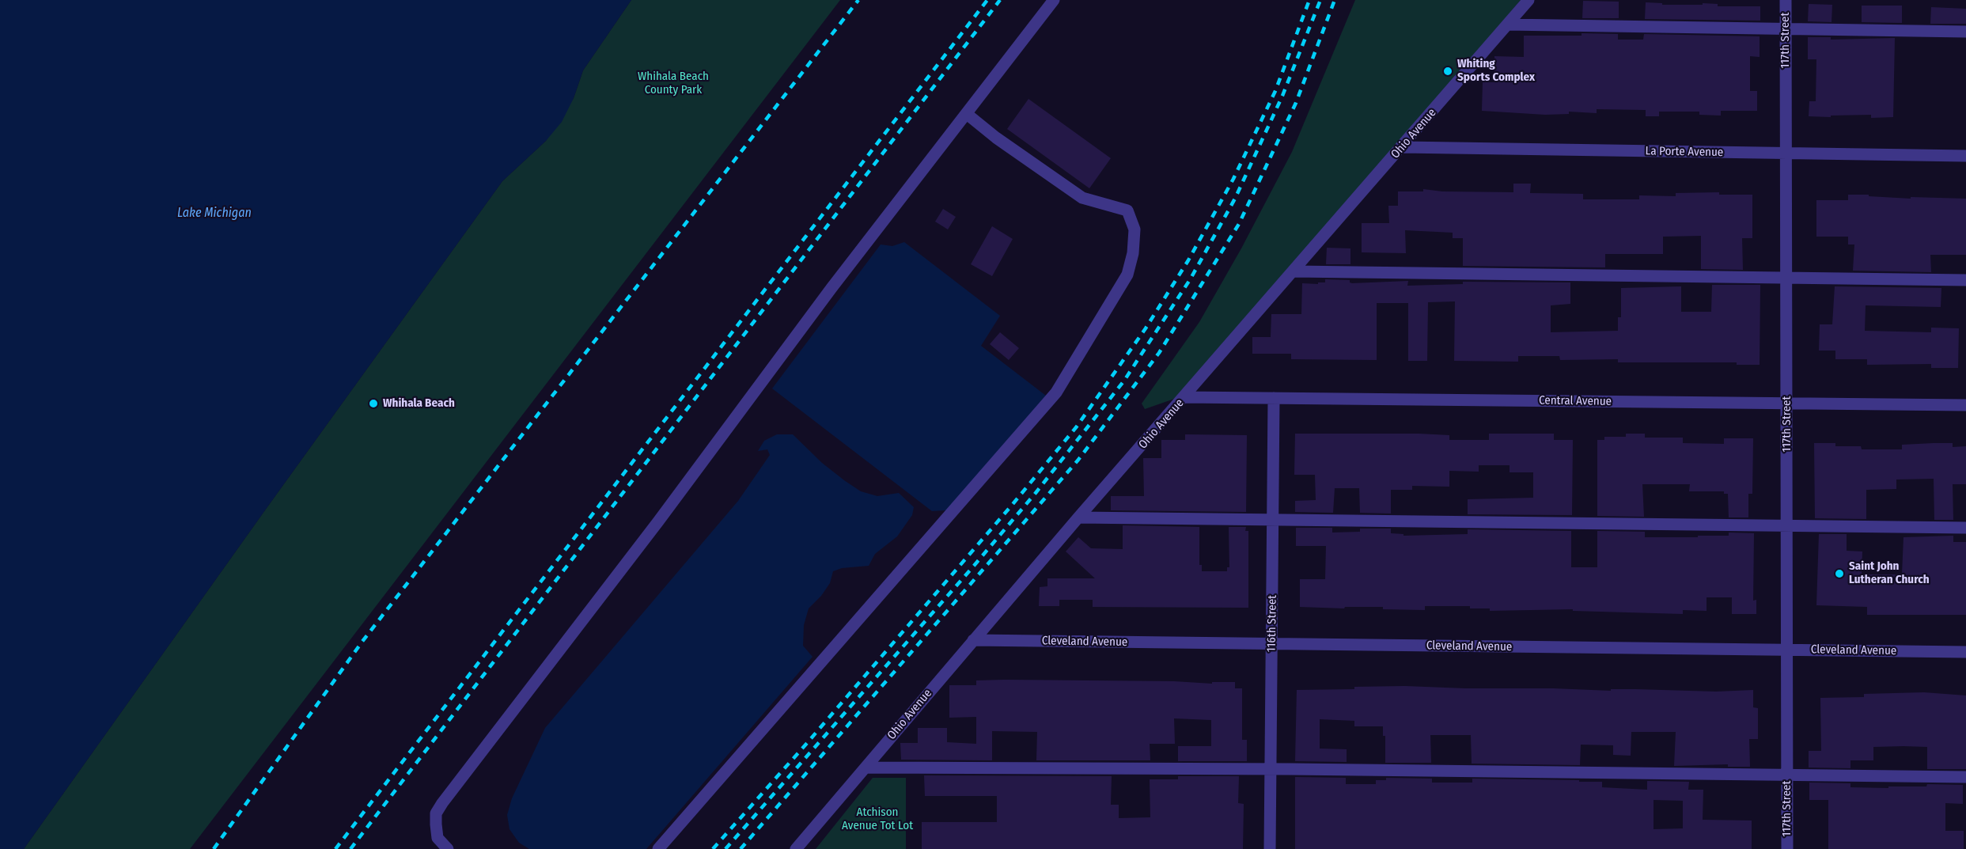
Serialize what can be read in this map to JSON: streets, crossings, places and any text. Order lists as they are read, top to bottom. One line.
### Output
{"streets":{"street":["117th Street","Ohio Avenue","La Porte Avenue","Central Avenue","116th Street","Cleveland Avenue"]},"crossings":[["117th Street","La Porte Avenue"],["117th Street","Central Avenue"],["117th Street","Cleveland Avenue"],["Ohio Avenue","La Porte Avenue"],["Ohio Avenue","Central Avenue"],["Ohio Avenue","Cleveland Avenue"],["Central Avenue","116th Street"],["116th Street","Cleveland Avenue"]],"water":["Lake Michigan"],"parks":["Whihala Beach County Park","Atchison Avenue Tot Lot"],"places":["Whiting Sports Complex","Whihala Beach","Saint John Lutheran Church"]}
